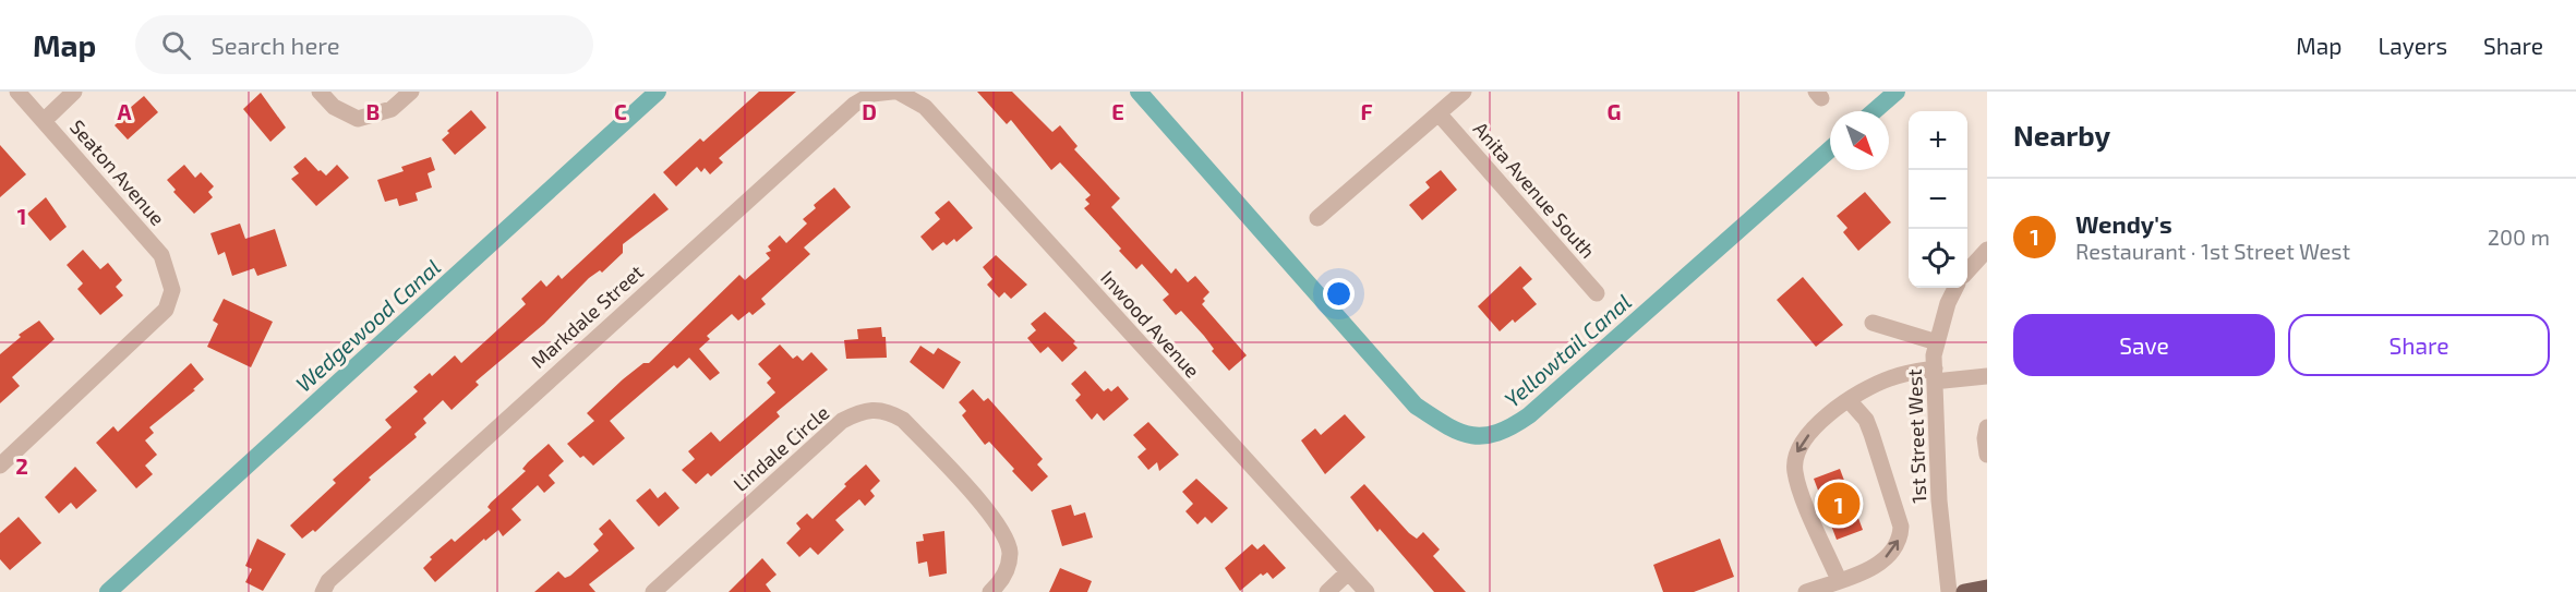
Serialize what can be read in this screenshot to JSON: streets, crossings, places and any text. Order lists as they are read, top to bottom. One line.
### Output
{"streets":{"street":["Seaton Avenue","Anita Avenue South","Markdale Street","Inwood Avenue","1st Street West","Lindale Circle"]},"crossings":[["Markdale Street","Inwood Avenue"]],"water":["Wedgewood Canal","Yellowtail Canal"],"north":"bottom right","page":{"header":"Map","search":"Search here","nav":["Map","Layers","Share"],"heading":"Nearby","map_buttons":["+","−"],"list":[{"mark":"1","name":"Wendy's","note":"Restaurant · 1st Street West","value":"200 m"}],"buttons":["Save","Share"],"pins":"1"},"grid":{"columns":["A","B","C","D","E","F","G"],"rows":["1","2"]}}
